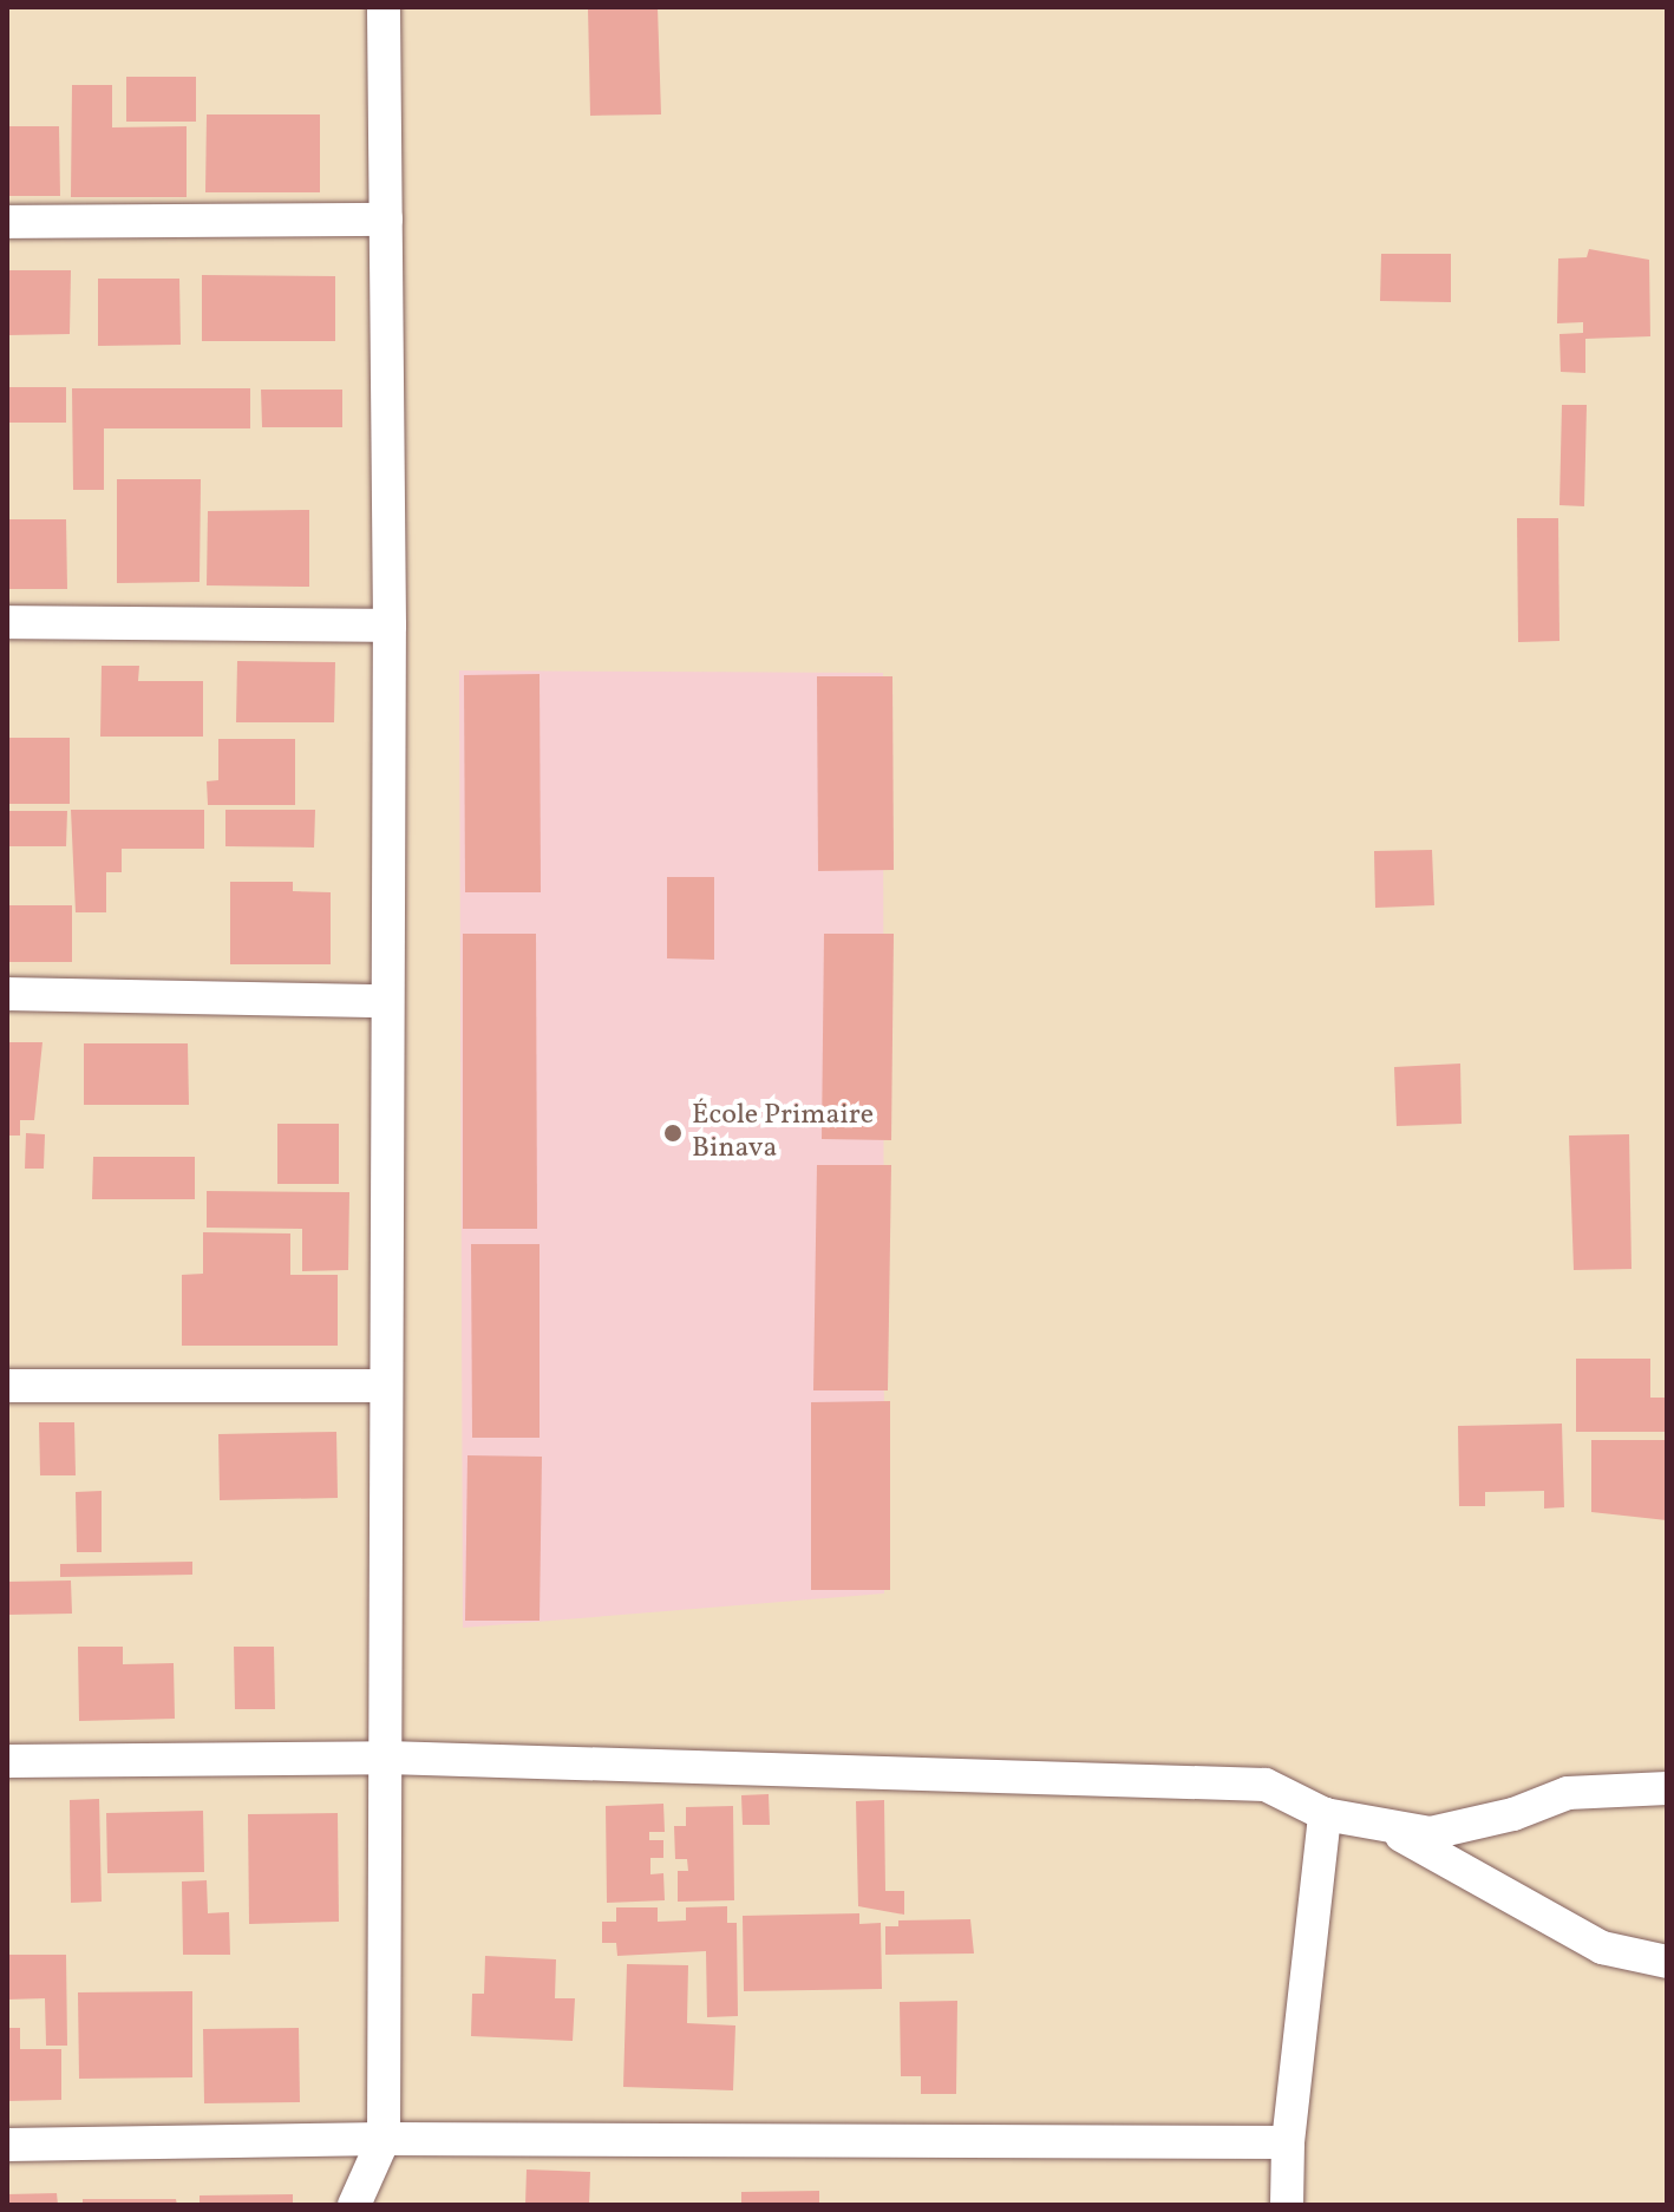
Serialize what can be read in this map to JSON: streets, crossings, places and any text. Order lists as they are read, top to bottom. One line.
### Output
{"places":["École Primaire Binava"]}
